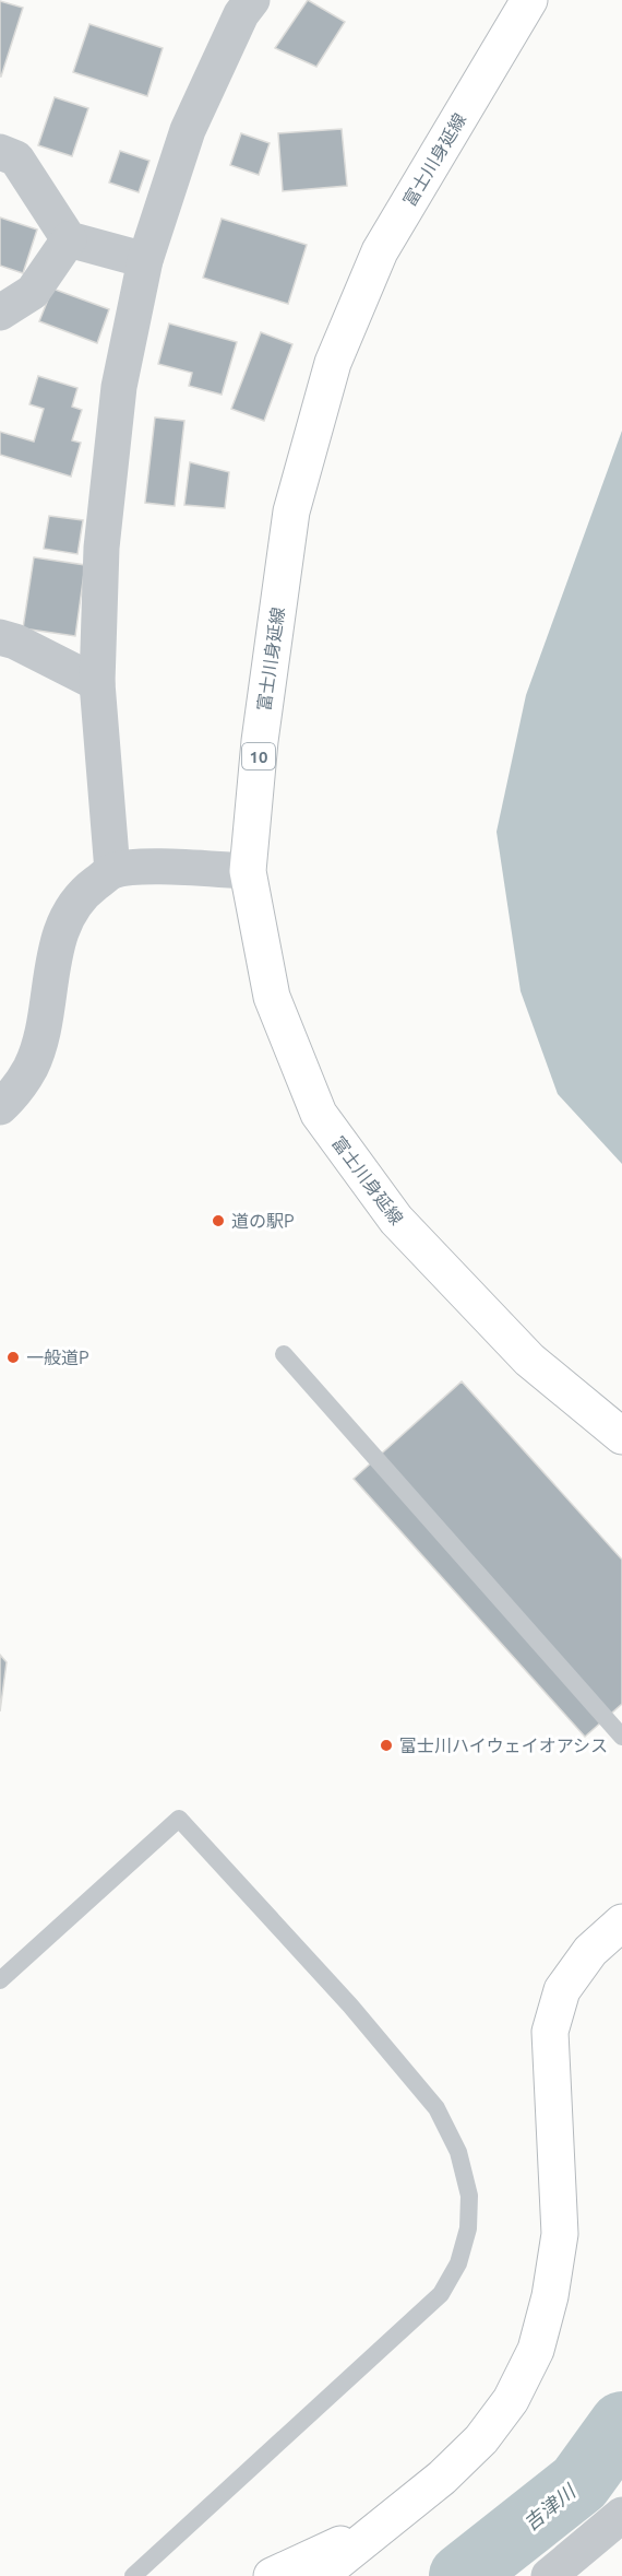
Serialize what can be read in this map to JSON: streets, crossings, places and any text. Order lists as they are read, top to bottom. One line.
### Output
{"streets":{"main road":["富士川身延線","10"]},"water":["吉津川"],"places":["道の駅P","一般道P","富士川ハイウェイオアシス"]}
